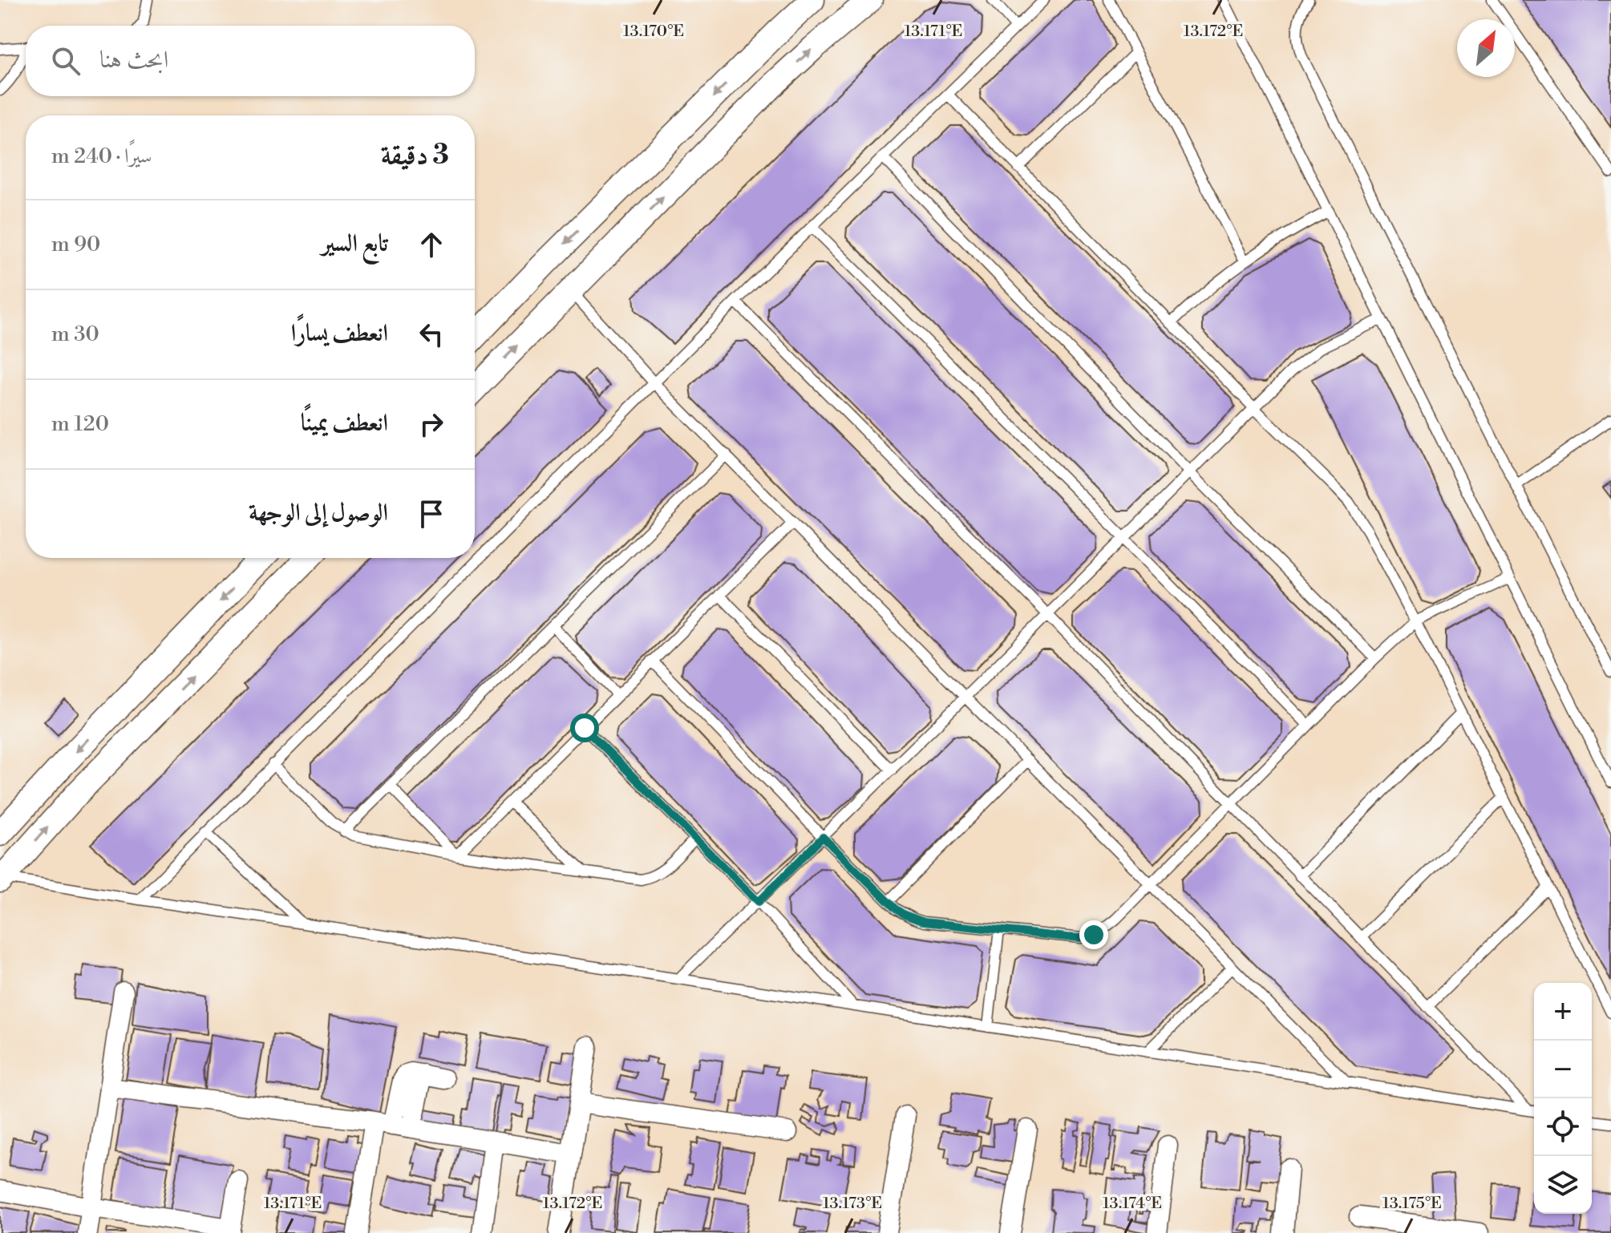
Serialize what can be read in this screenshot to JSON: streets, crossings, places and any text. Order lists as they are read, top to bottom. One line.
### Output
{"north":"top right","page":{"search":"ابحث هنا","heading":["3 دقيقة","سيرًا · 240 m"],"list":[["تابع السير","90 m"],["انعطف يسارًا","30 m"],["انعطف يمينًا","120 m"],"الوصول إلى الوجهة"],"map_buttons":["+","−"]},"coordinates":["13.170°E","13.171°E","13.172°E","13.173°E","13.174°E","13.175°E"]}
